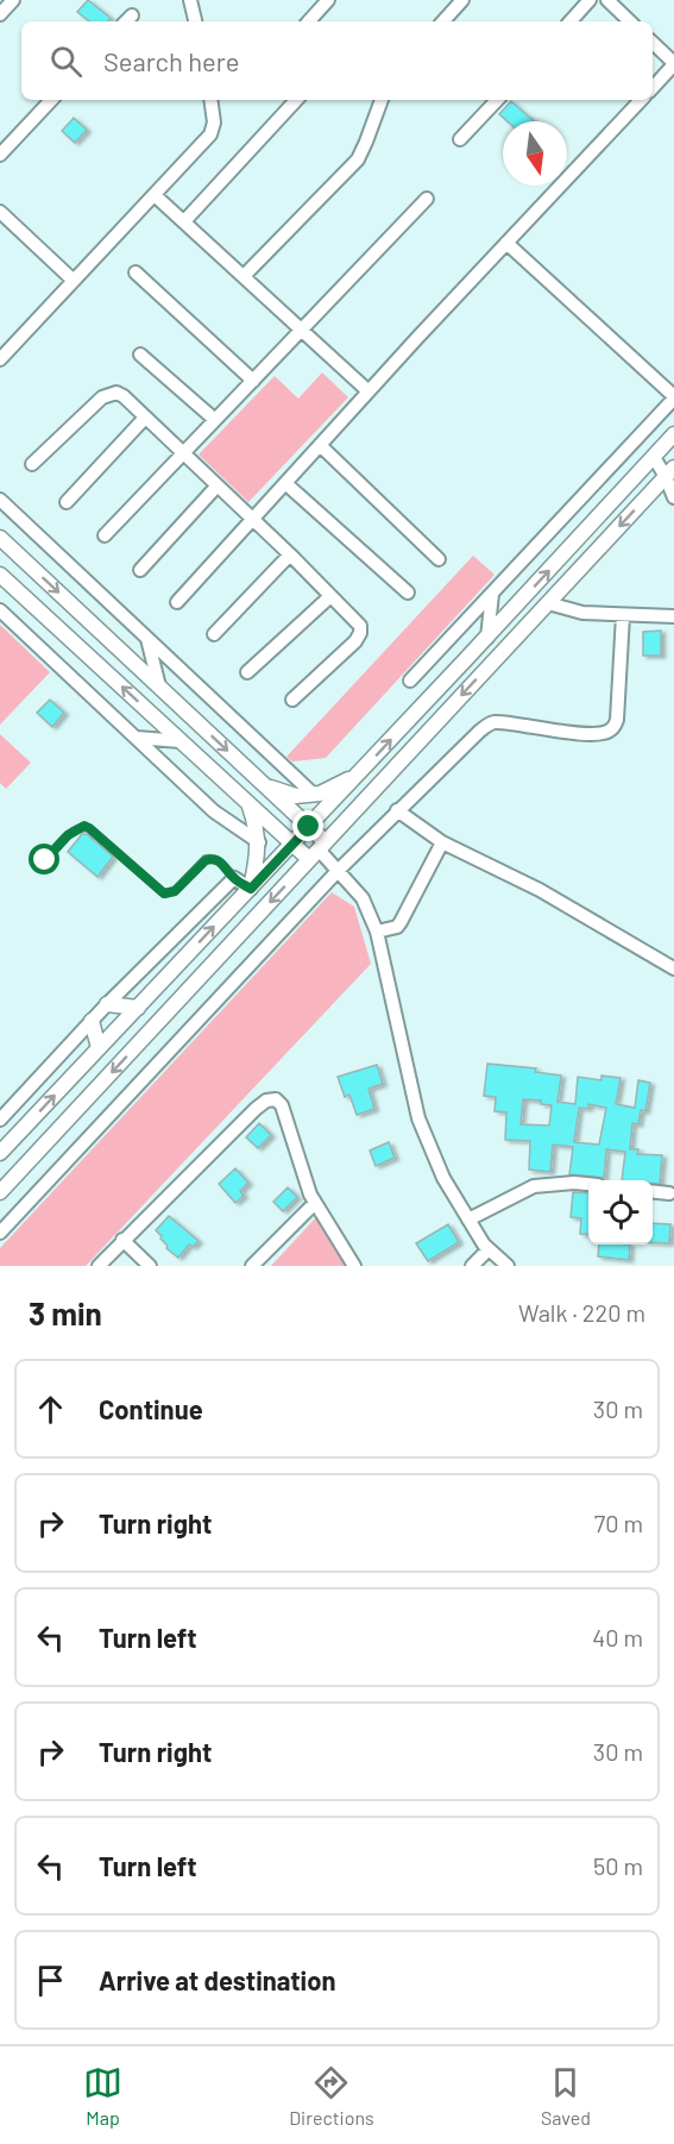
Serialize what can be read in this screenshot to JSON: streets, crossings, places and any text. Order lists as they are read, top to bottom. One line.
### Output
{"north":"bottom","page":{"search":"Search here","heading":["3 min","Walk · 220 m"],"list":[["Continue","30 m"],["Turn right","70 m"],["Turn left","40 m"],["Turn right","30 m"],["Turn left","50 m"],"Arrive at destination"],"nav":["Map","Directions","Saved"]}}
